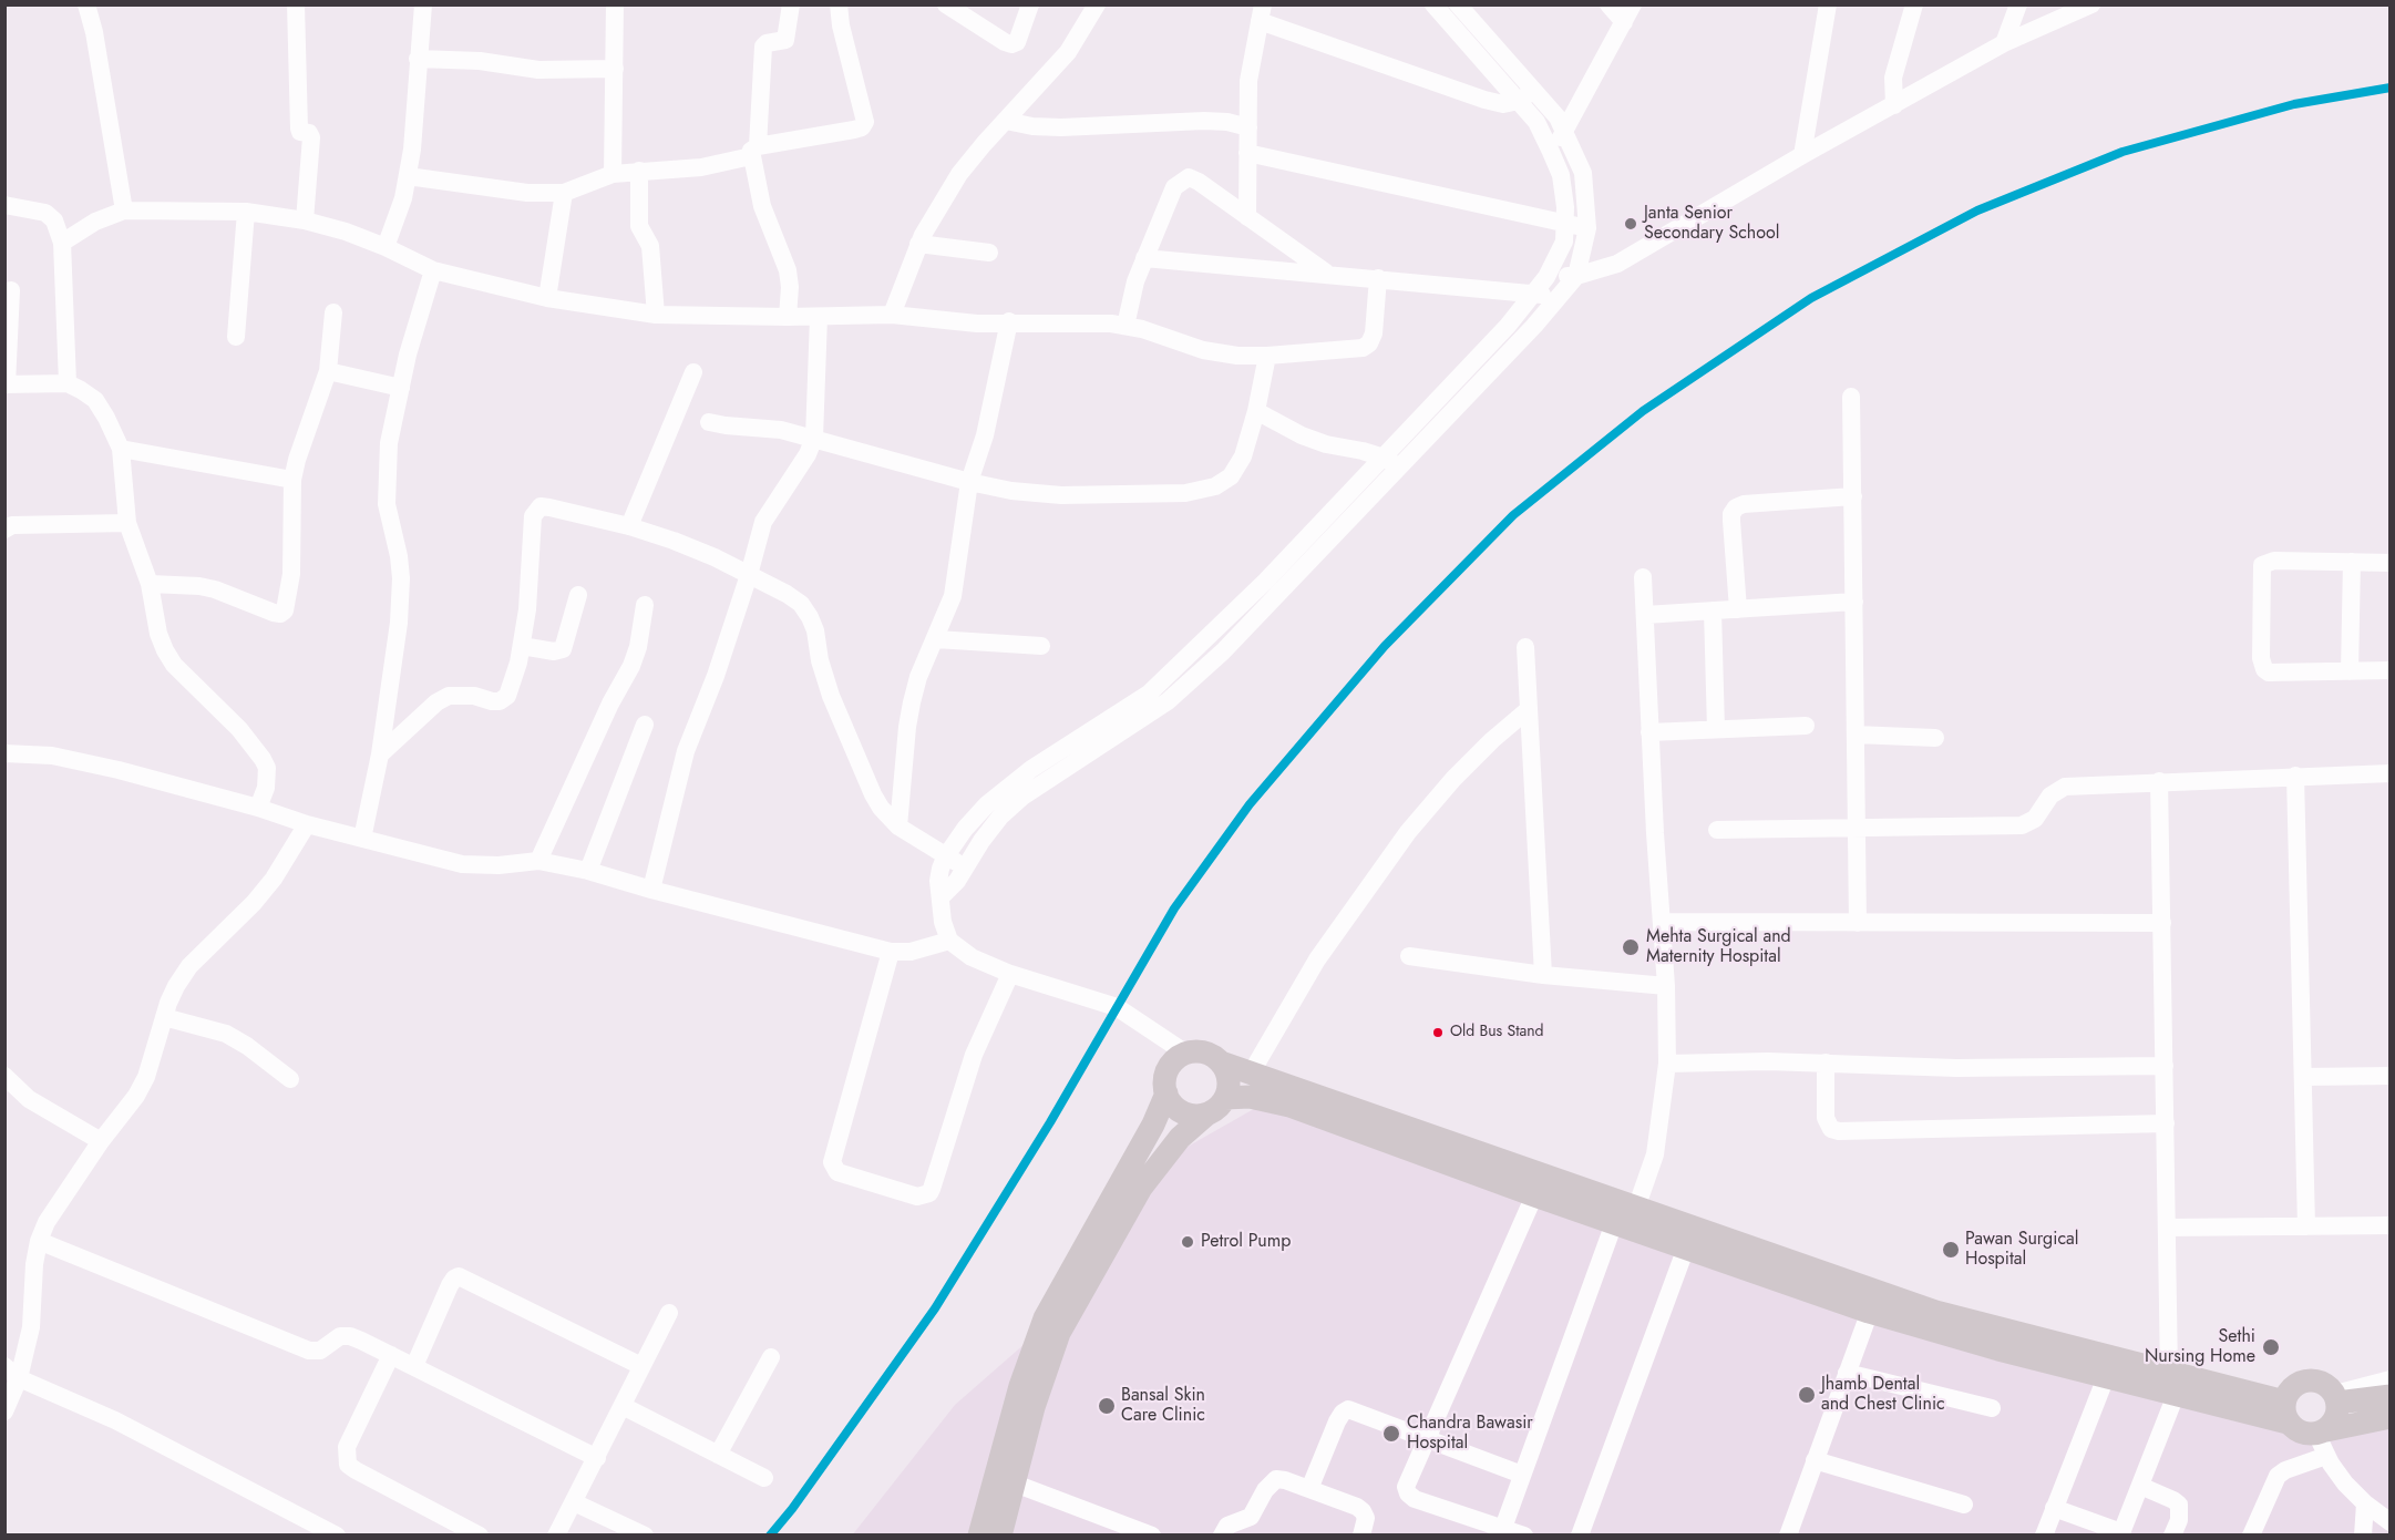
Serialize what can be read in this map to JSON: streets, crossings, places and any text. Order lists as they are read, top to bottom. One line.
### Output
{"places":["Janta Senior Secondary School","Mehta Surgical and Maternity Hospital","Old Bus Stand","Petrol Pump","Pawan Surgical Hospital","Sethi Nursing Home","Jhamb Dental and Chest Clinic","Bansal Skin Care Clinic","Chandra Bawasir Hospital"]}
